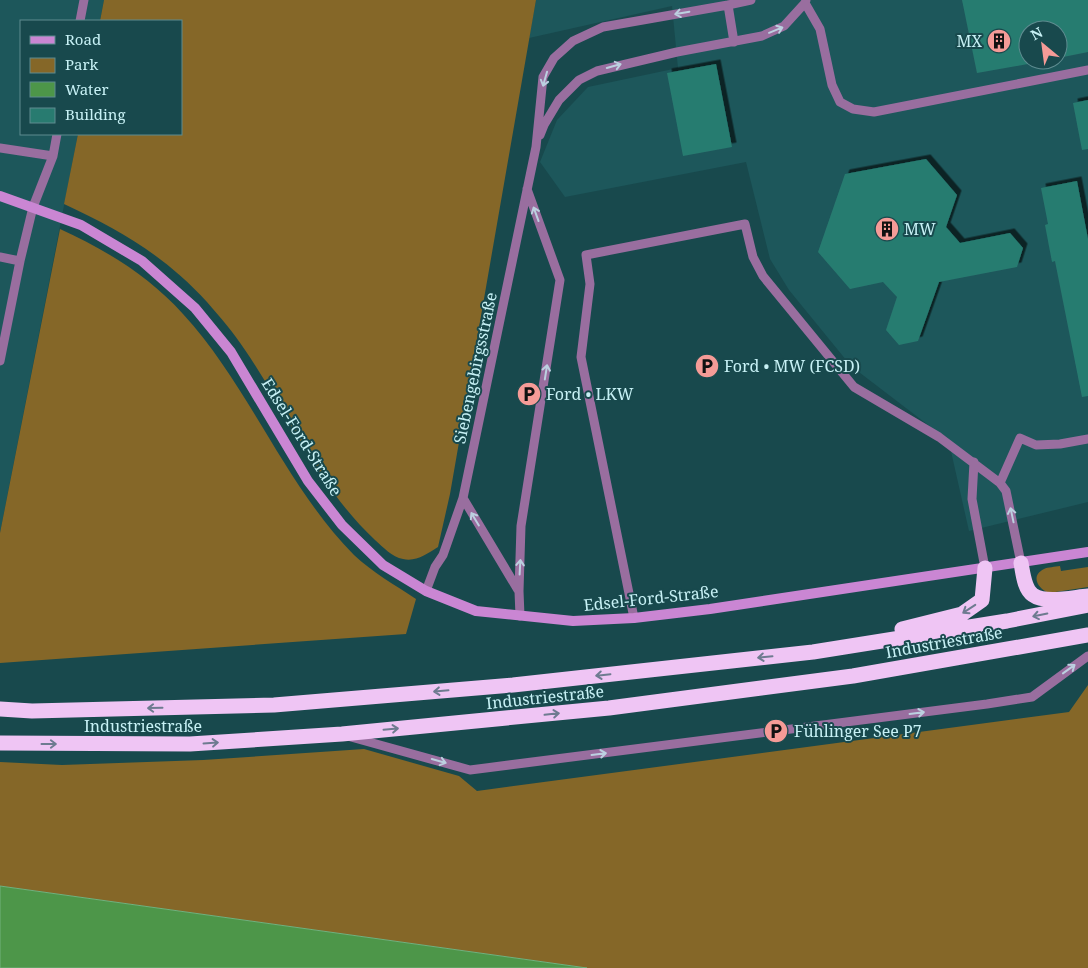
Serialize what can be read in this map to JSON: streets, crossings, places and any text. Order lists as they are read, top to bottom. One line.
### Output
{"streets":{"highway":["Industriestraße"],"street":["Edsel-Ford-Straße"],"lane":["Siebengebirgsstraße"]},"crossings":[["Siebengebirgsstraße","Edsel-Ford-Straße"]],"places":{"building":["MX","MW"],"parking":["Ford • MW (FCSD)","Ford • LKW","Fühlinger See P7"]},"legend":["Road","Park","Water","Building"],"north":"top left"}
